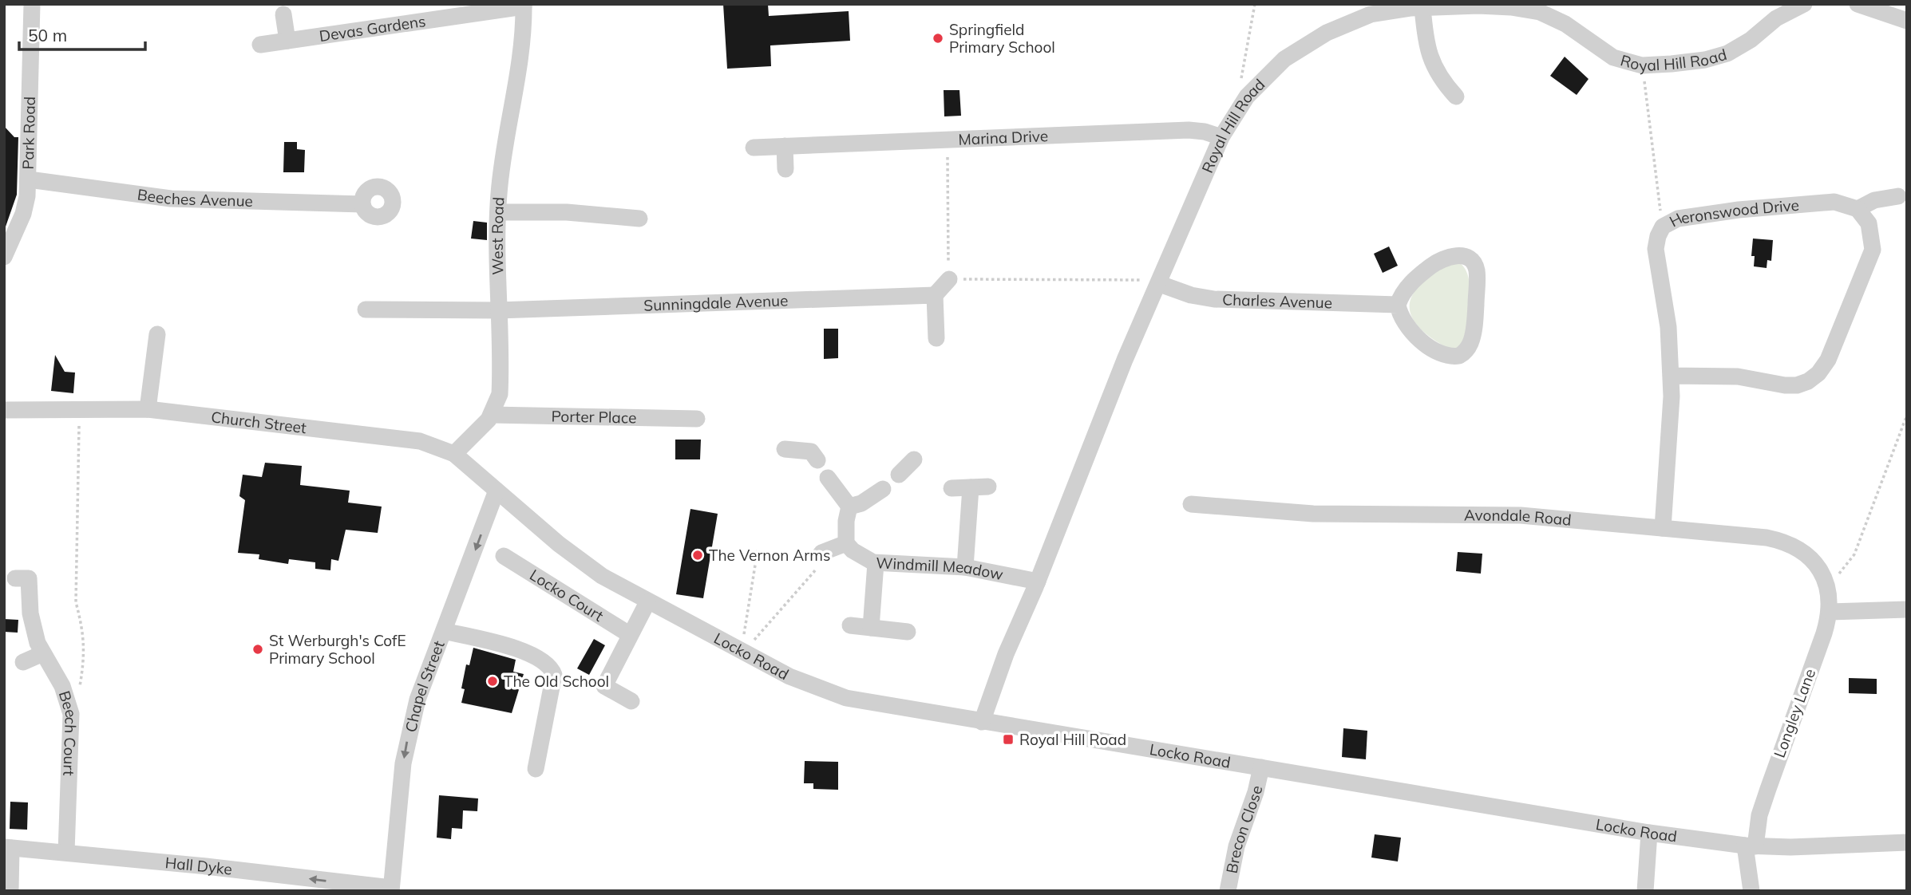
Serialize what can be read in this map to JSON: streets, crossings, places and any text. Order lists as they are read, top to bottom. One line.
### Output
{"streets":{"street":["Devas Gardens","Royal Hill Road","Park Road","Marina Drive","Beeches Avenue","Heronswood Drive","West Road","Sunningdale Avenue","Charles Avenue","Porter Place","Church Street","Avondale Road","Windmill Meadow","Locko Court","Locko Road","Chapel Street","Longley Lane","Beech Court","Brecon Close","Hall Dyke"]},"crossings":[["Devas Gardens","West Road"],["Royal Hill Road","Marina Drive"],["Royal Hill Road","Charles Avenue"],["Royal Hill Road","Windmill Meadow"],["Royal Hill Road","Locko Road"],["Park Road","Beeches Avenue"],["Heronswood Drive","Avondale Road"],["West Road","Sunningdale Avenue"],["West Road","Porter Place"],["West Road","Church Street"],["Church Street","Locko Road"],["Church Street","Chapel Street"],["Avondale Road","Longley Lane"],["Locko Road","Chapel Street"],["Locko Road","Longley Lane"],["Locko Road","Brecon Close"],["Chapel Street","Hall Dyke"],["Beech Court","Hall Dyke"]],"one_way":["Chapel Street","Hall Dyke"],"places":{"other":["Springfield Primary School","The Vernon Arms","St Werburgh's CofE Primary School","The Old School"],"transit":["Royal Hill Road"]},"scale_bar":"50 m"}
